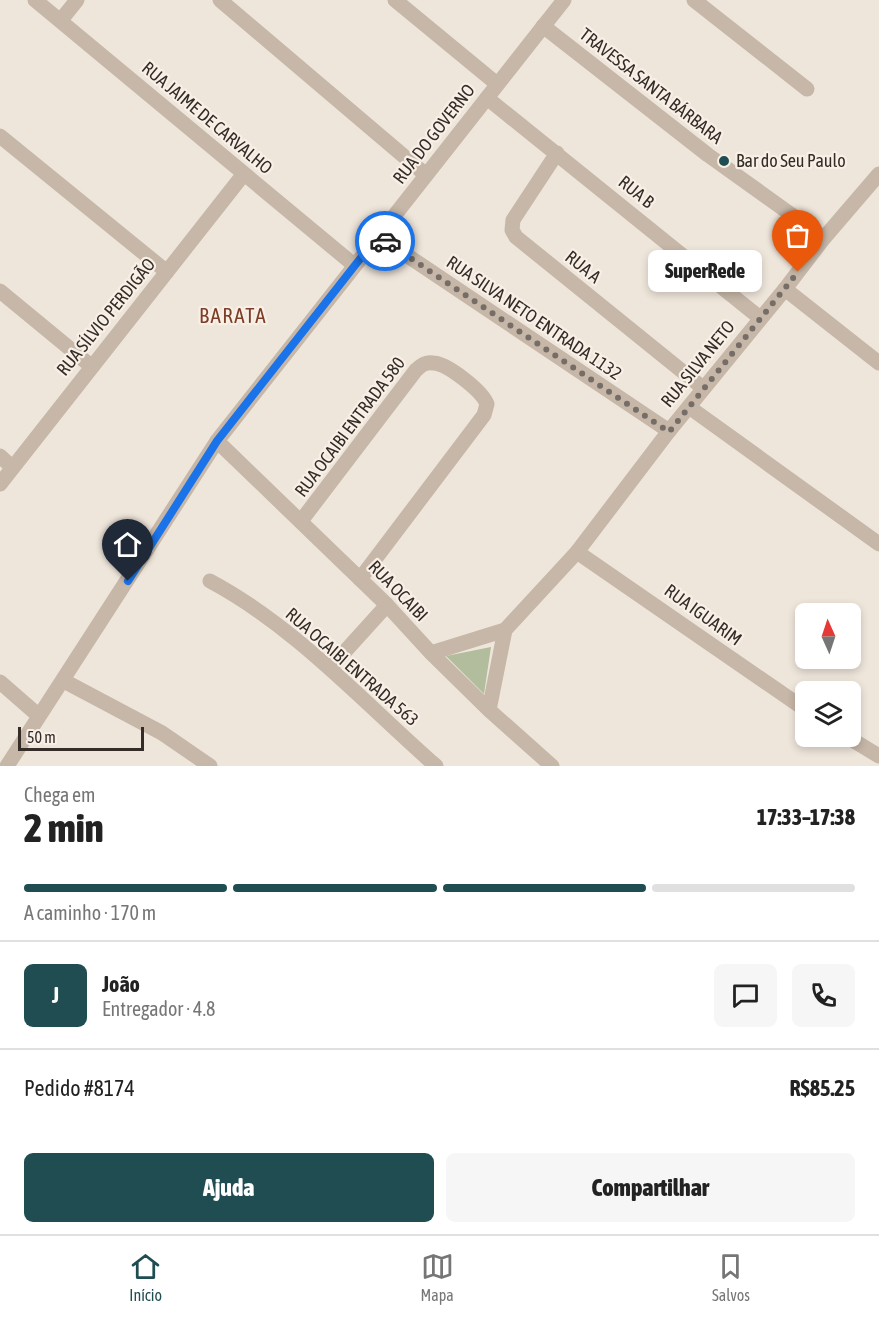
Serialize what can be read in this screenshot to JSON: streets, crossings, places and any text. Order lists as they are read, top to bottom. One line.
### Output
{"streets":{"street":["TRAVESSA SANTA BÁRBARA","RUA JAIME DE CARVALHO","RUA DO GOVERNO","RUA B","RUA A","RUA SÍLVIO PERDIGÃO","RUA SILVA NETO ENTRADA 1132","RUA SILVA NETO","RUA OCAIBI ENTRADA 580","RUA OCAIBI","RUA IGUARIM","RUA OCAIBI ENTRADA 563"]},"crossings":[["TRAVESSA SANTA BÁRBARA","RUA DO GOVERNO"],["TRAVESSA SANTA BÁRBARA","RUA SILVA NETO"],["RUA JAIME DE CARVALHO","RUA DO GOVERNO"],["RUA JAIME DE CARVALHO","RUA SÍLVIO PERDIGÃO"],["RUA DO GOVERNO","RUA B"],["RUA DO GOVERNO","RUA SILVA NETO ENTRADA 1132"],["RUA DO GOVERNO","RUA OCAIBI"],["RUA B","RUA A"],["RUA B","RUA SILVA NETO"],["RUA A","RUA SILVA NETO"],["RUA SILVA NETO ENTRADA 1132","RUA SILVA NETO"],["RUA SILVA NETO","RUA IGUARIM"],["RUA OCAIBI ENTRADA 580","RUA OCAIBI"]],"districts":["BARATA"],"places":["Bar do Seu Paulo","SuperRede"],"scale_bar":"50 m","north":"top","page":{"bubble":"SuperRede","scale":"50 m","heading":["2 min","Chega em","17:33–17:38"],"panel":["João","Entregador · 4.8","Pedido #8174","R$85.25"],"bar":"A caminho · 170 m","round":"J","buttons":["Ajuda","Compartilhar"],"tabs":["Início","Mapa","Salvos"]}}
